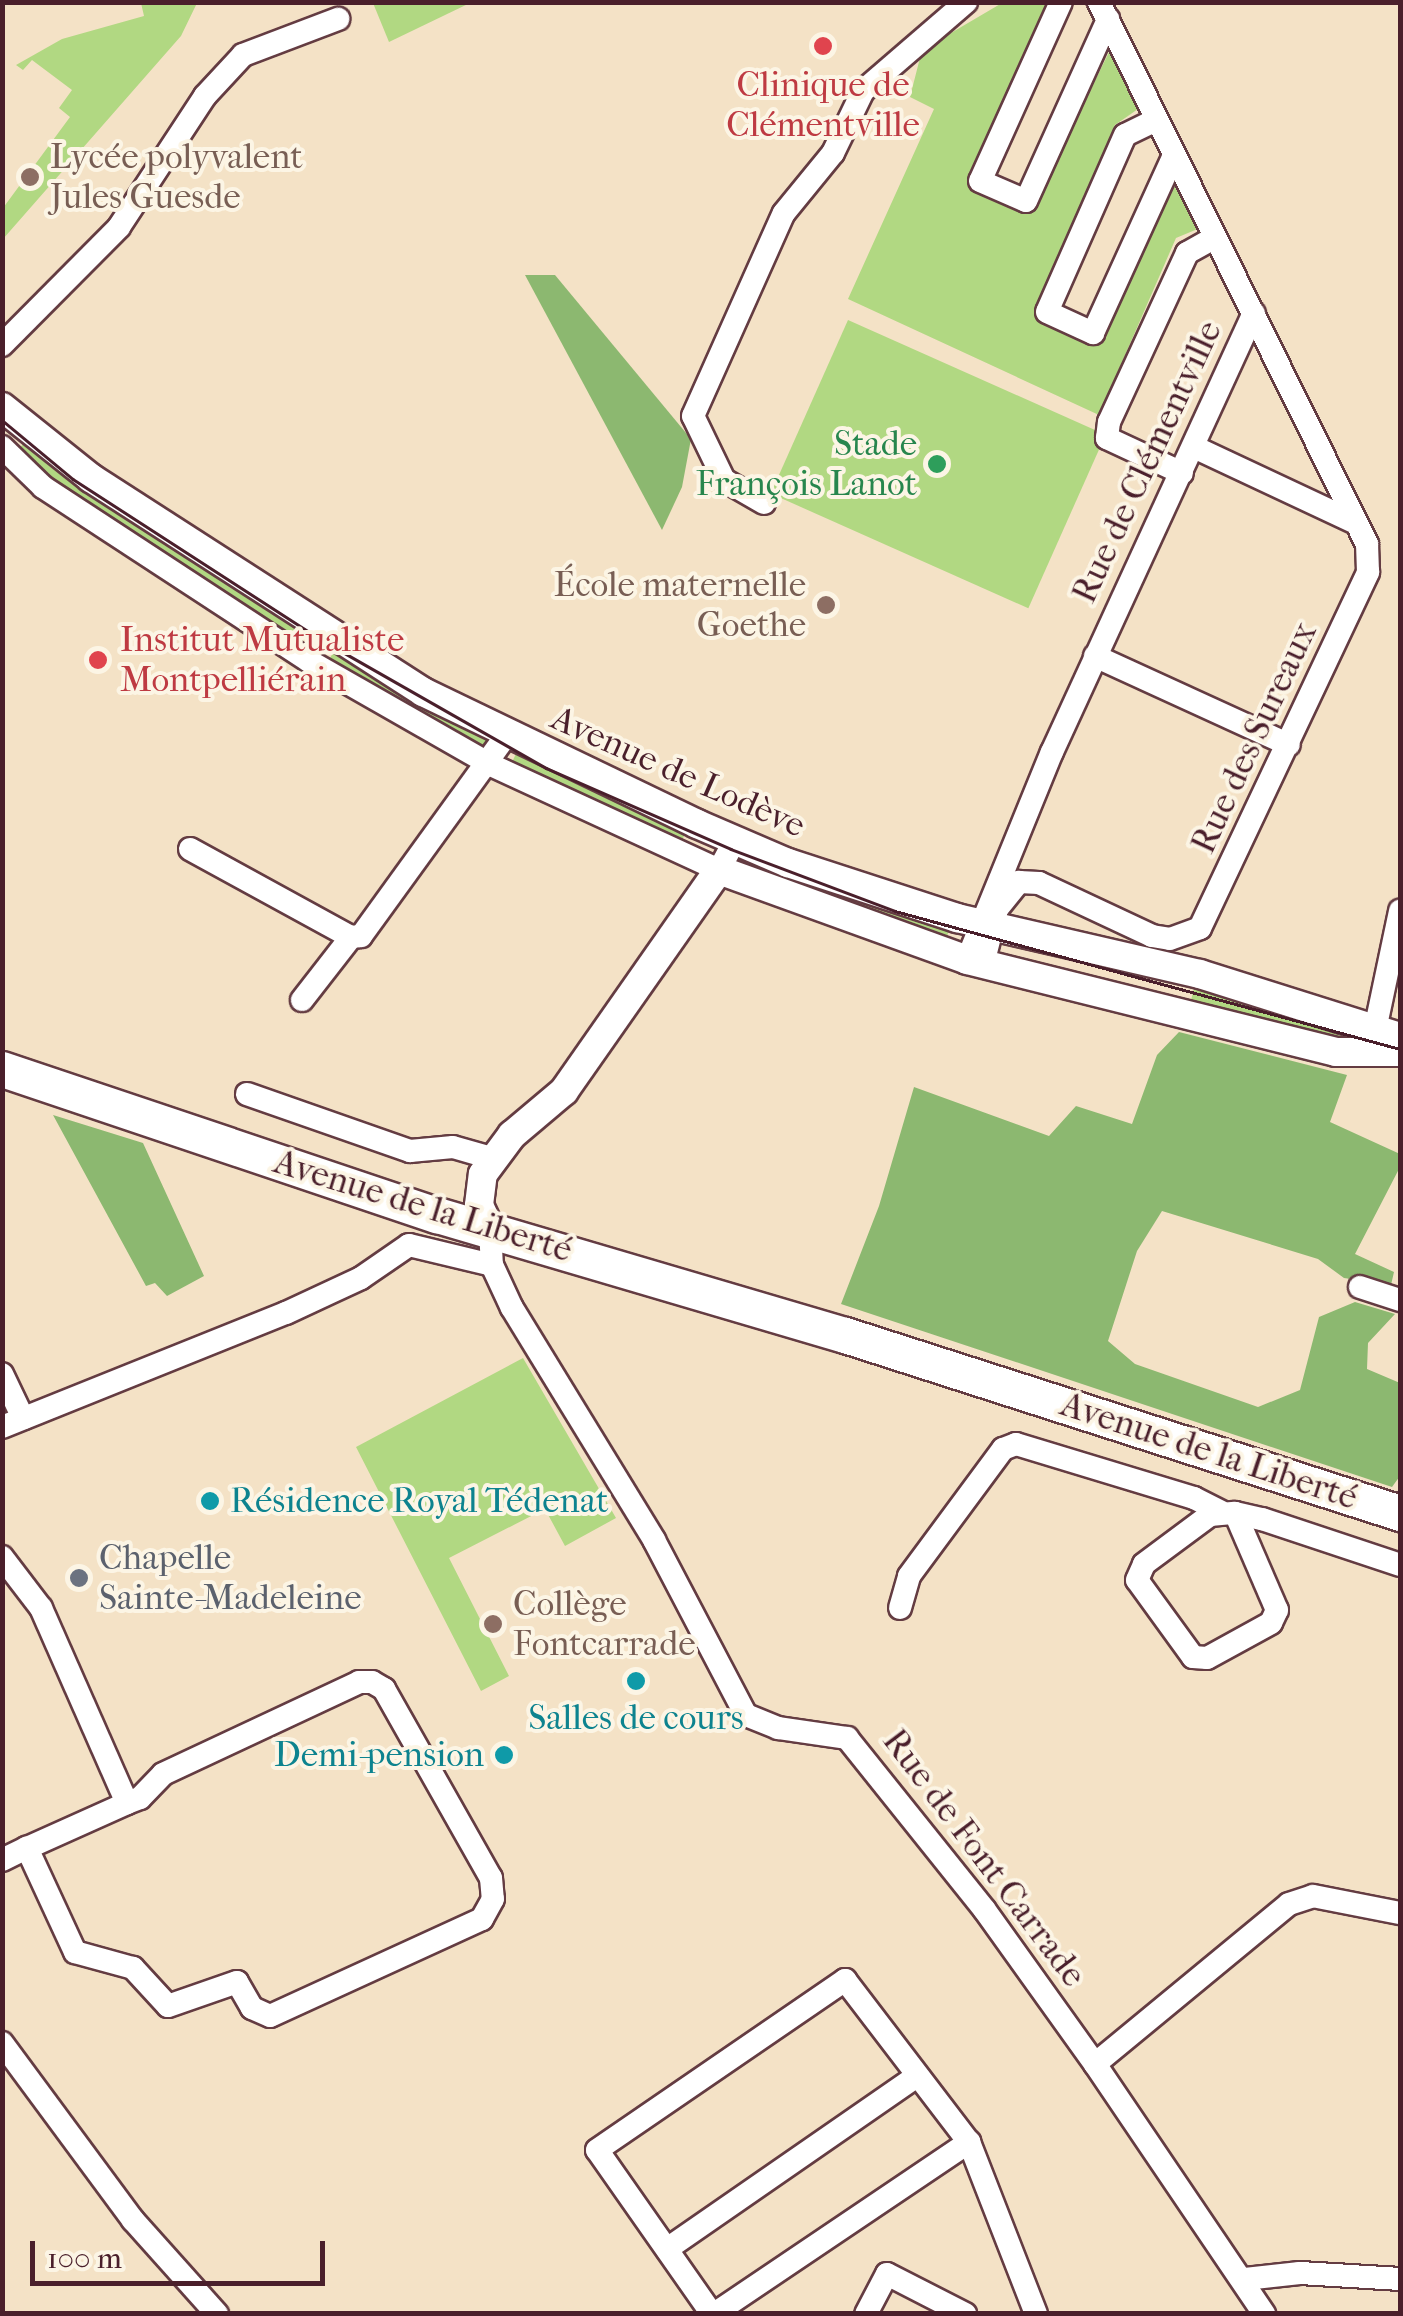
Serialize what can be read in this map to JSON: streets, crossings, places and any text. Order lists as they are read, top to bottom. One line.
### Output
{"streets":{"main road":["Avenue de la Liberté"],"street":["Rue de Clémentville","Rue des Sureaux","Avenue de Lodève","Rue de Font Carrade"]},"crossings":[["Rue de Clémentville","Rue des Sureaux"],["Rue de Clémentville","Avenue de Lodève"],["Rue des Sureaux","Avenue de Lodève"],["Avenue de la Liberté","Rue de Font Carrade"]],"places":["Clinique de Clémentville","Lycée polyvalent Jules Guesde","Stade François Lanot","École maternelle Goethe","Institut Mutualiste Montpelliérain","Résidence Royal Tédenat","Chapelle Sainte-Madeleine","Collège Fontcarrade","Salles de cours","Demi-pension"],"scale_bar":"100 m"}
